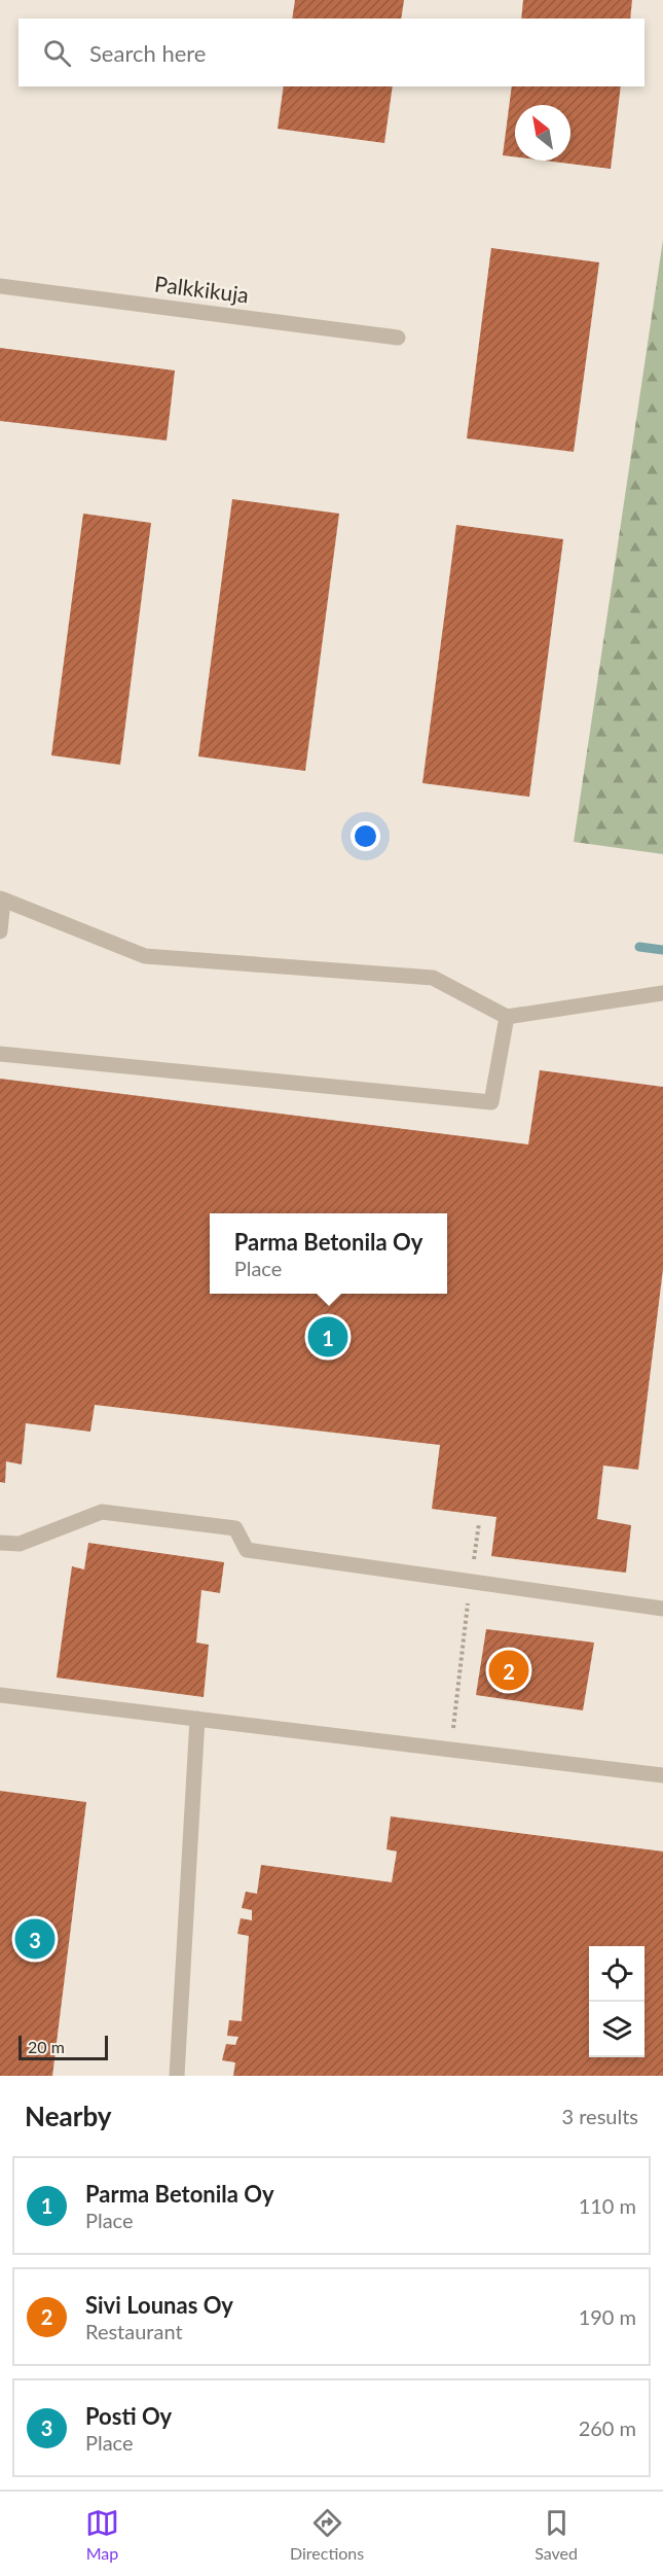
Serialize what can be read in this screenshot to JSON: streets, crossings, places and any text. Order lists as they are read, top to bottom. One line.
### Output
{"streets":{"street":["Palkkikuja"]},"scale_bar":"20 m","north":"top left","page":{"search":"Search here","popup":["Parma Betonila Oy","Place"],"pins":["1","2","3"],"scale":"20 m","heading":["Nearby","3 results"],"list":[{"mark":"1","name":"Parma Betonila Oy","note":"Place","value":"110 m"},{"mark":"2","name":"Sivi Lounas Oy","note":"Restaurant","value":"190 m"},{"mark":"3","name":"Posti Oy","note":"Place","value":"260 m"}],"nav":["Map","Directions","Saved"]}}
